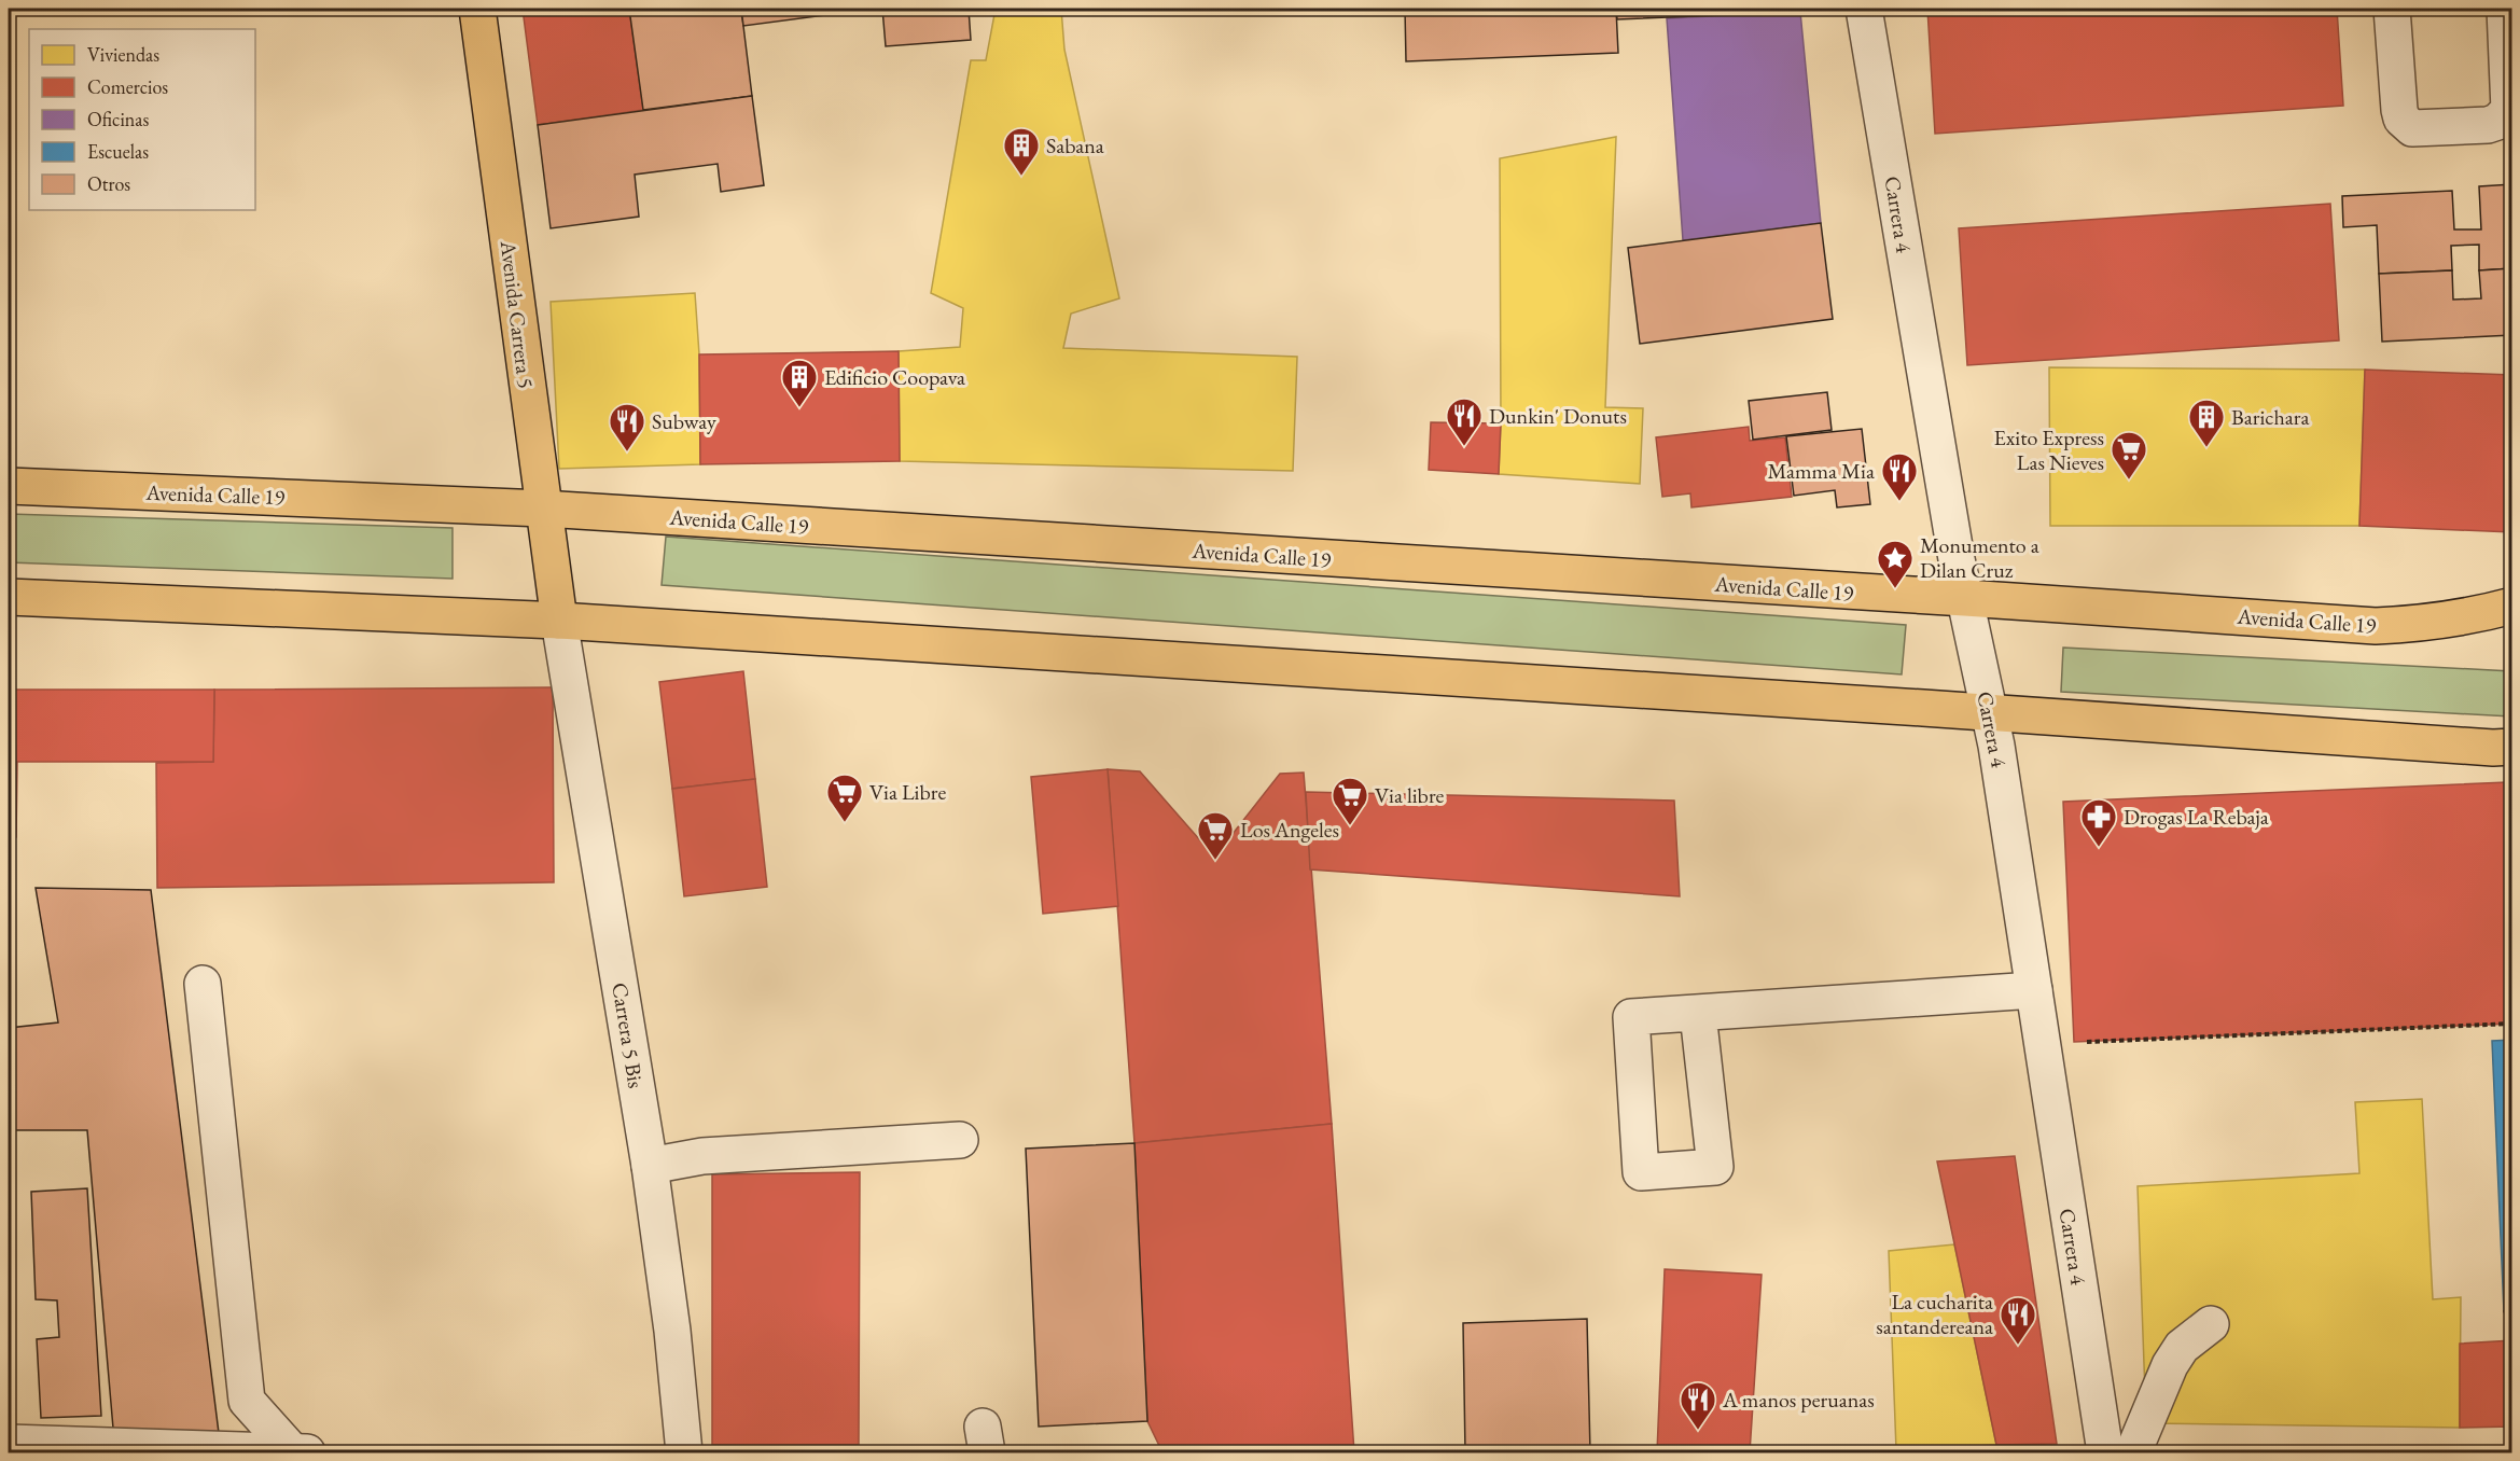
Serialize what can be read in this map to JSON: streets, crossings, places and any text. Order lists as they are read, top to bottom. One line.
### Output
{"streets":{"main road":["Avenida Carrera 5","Avenida Calle 19"],"street":["Carrera 4","Carrera 5 Bis"]},"crossings":[["Carrera 4","Avenida Calle 19"],["Avenida Carrera 5","Avenida Calle 19"],["Avenida Carrera 5","Carrera 5 Bis"]],"places":{"building":["Sabana","Edificio Coopava","Barichara"],"restaurant":["Dunkin' Donuts","Subway","Mamma Mia","La cucharita santandereana","A manos peruanas"],"supermarket":["Exito Express Las Nieves","Via Libre","Via libre","Los Angeles"],"place":["Monumento a Dilan Cruz"],"pharmacy":["Drogas La Rebaja"]},"legend":["Viviendas","Comercios","Oficinas","Escuelas","Otros"]}
